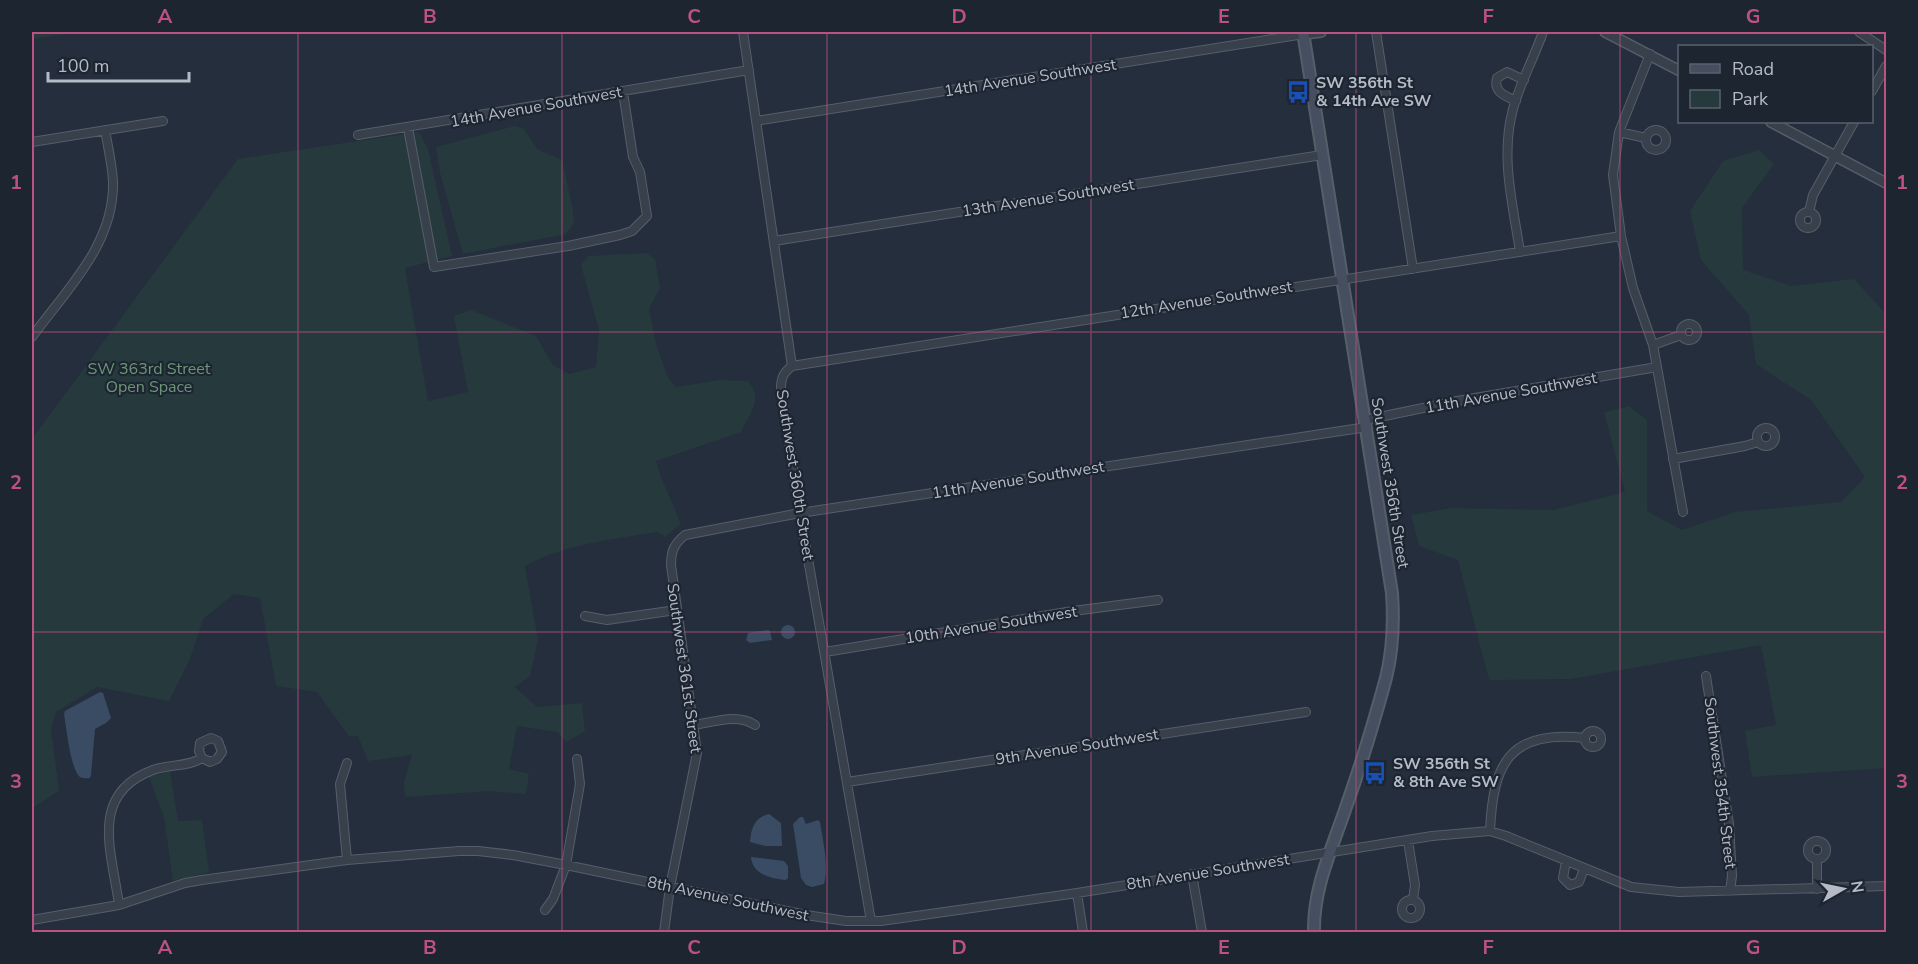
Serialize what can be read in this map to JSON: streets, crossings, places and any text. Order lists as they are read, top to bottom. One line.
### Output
{"streets":{"main road":["Southwest 356th Street"],"street":["14th Avenue Southwest","13th Avenue Southwest","12th Avenue Southwest","11th Avenue Southwest","Southwest 360th Street","10th Avenue Southwest","Southwest 361st Street","9th Avenue Southwest","Southwest 354th Street","8th Avenue Southwest"]},"crossings":[["14th Avenue Southwest","Southwest 360th Street"],["14th Avenue Southwest","Southwest 356th Street"],["13th Avenue Southwest","Southwest 360th Street"],["13th Avenue Southwest","Southwest 356th Street"],["12th Avenue Southwest","Southwest 360th Street"],["12th Avenue Southwest","Southwest 356th Street"],["11th Avenue Southwest","Southwest 360th Street"],["11th Avenue Southwest","Southwest 356th Street"],["11th Avenue Southwest","Southwest 361st Street"],["Southwest 360th Street","10th Avenue Southwest"],["Southwest 360th Street","9th Avenue Southwest"],["Southwest 360th Street","8th Avenue Southwest"],["Southwest 356th Street","8th Avenue Southwest"],["Southwest 361st Street","8th Avenue Southwest"],["Southwest 354th Street","8th Avenue Southwest"]],"parks":["SW 363rd Street Open Space"],"places":{"bus stop":["SW 356th St & 14th Ave SW","SW 356th St & 8th Ave SW"]},"legend":["Road","Park"],"scale_bar":"100 m","north":"right","grid":{"columns":["A","B","C","D","E","F","G"],"rows":["1","2","3"]}}
